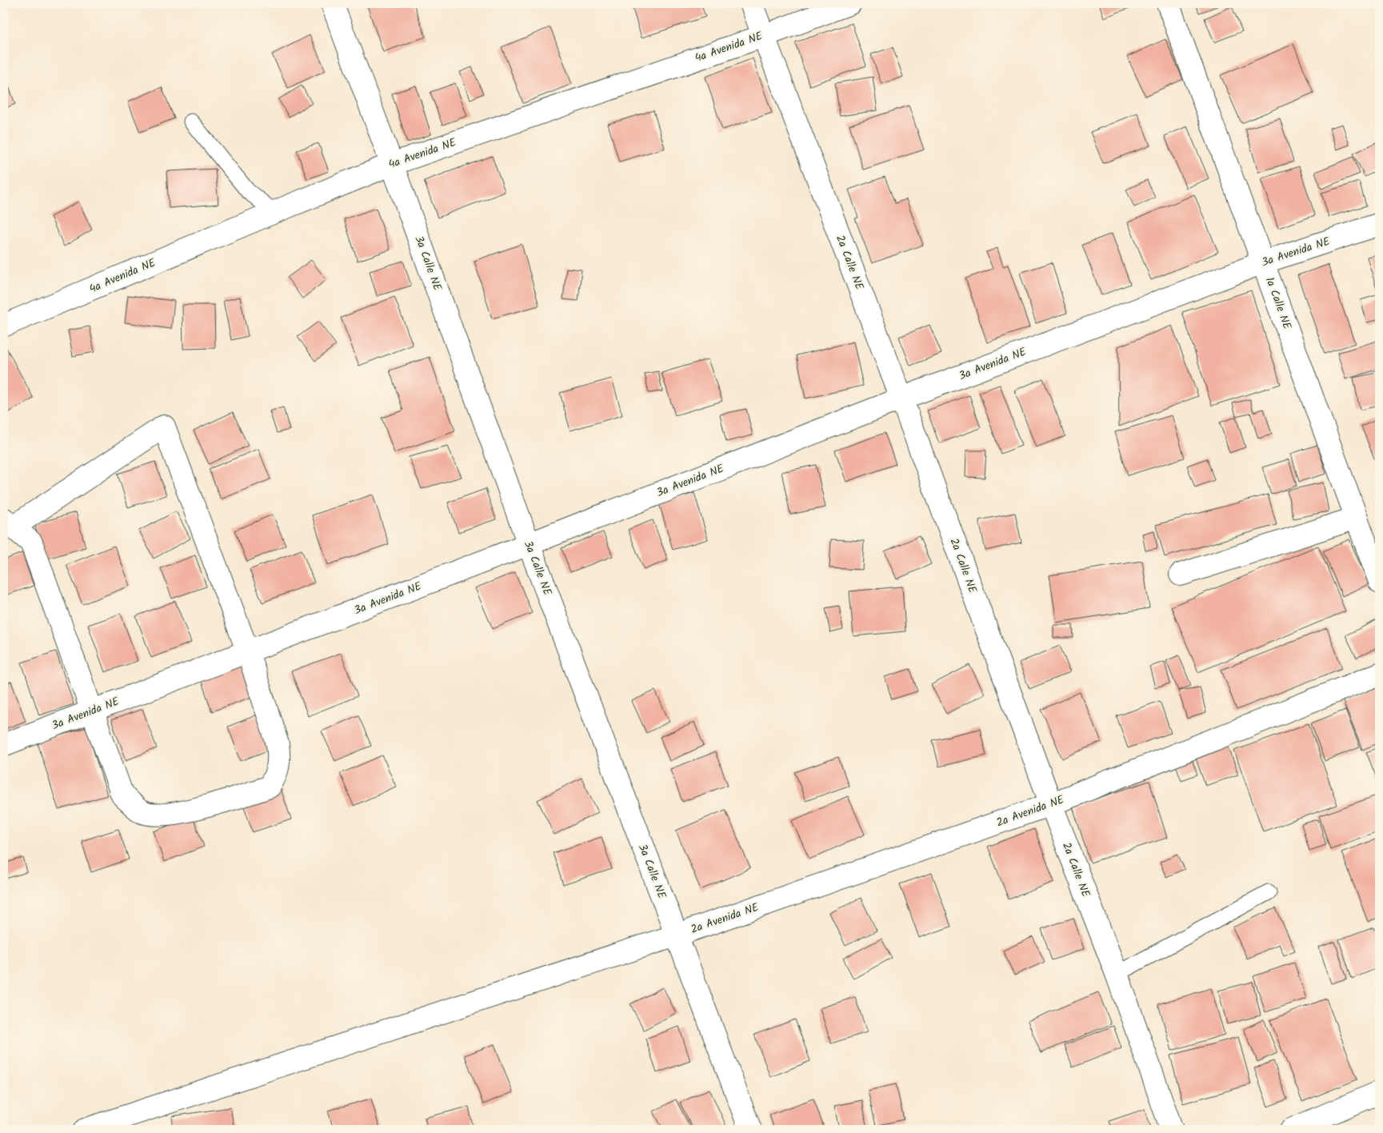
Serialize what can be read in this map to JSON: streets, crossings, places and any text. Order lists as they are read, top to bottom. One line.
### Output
{"streets":{"street":["4a Avenida NE","3a Avenida NE","2a Calle NE","3a Calle NE","1a Calle NE","2a Avenida NE"]},"crossings":[["4a Avenida NE","2a Calle NE"],["4a Avenida NE","3a Calle NE"],["3a Avenida NE","2a Calle NE"],["3a Avenida NE","3a Calle NE"],["3a Avenida NE","1a Calle NE"],["2a Calle NE","2a Avenida NE"],["3a Calle NE","2a Avenida NE"]]}
